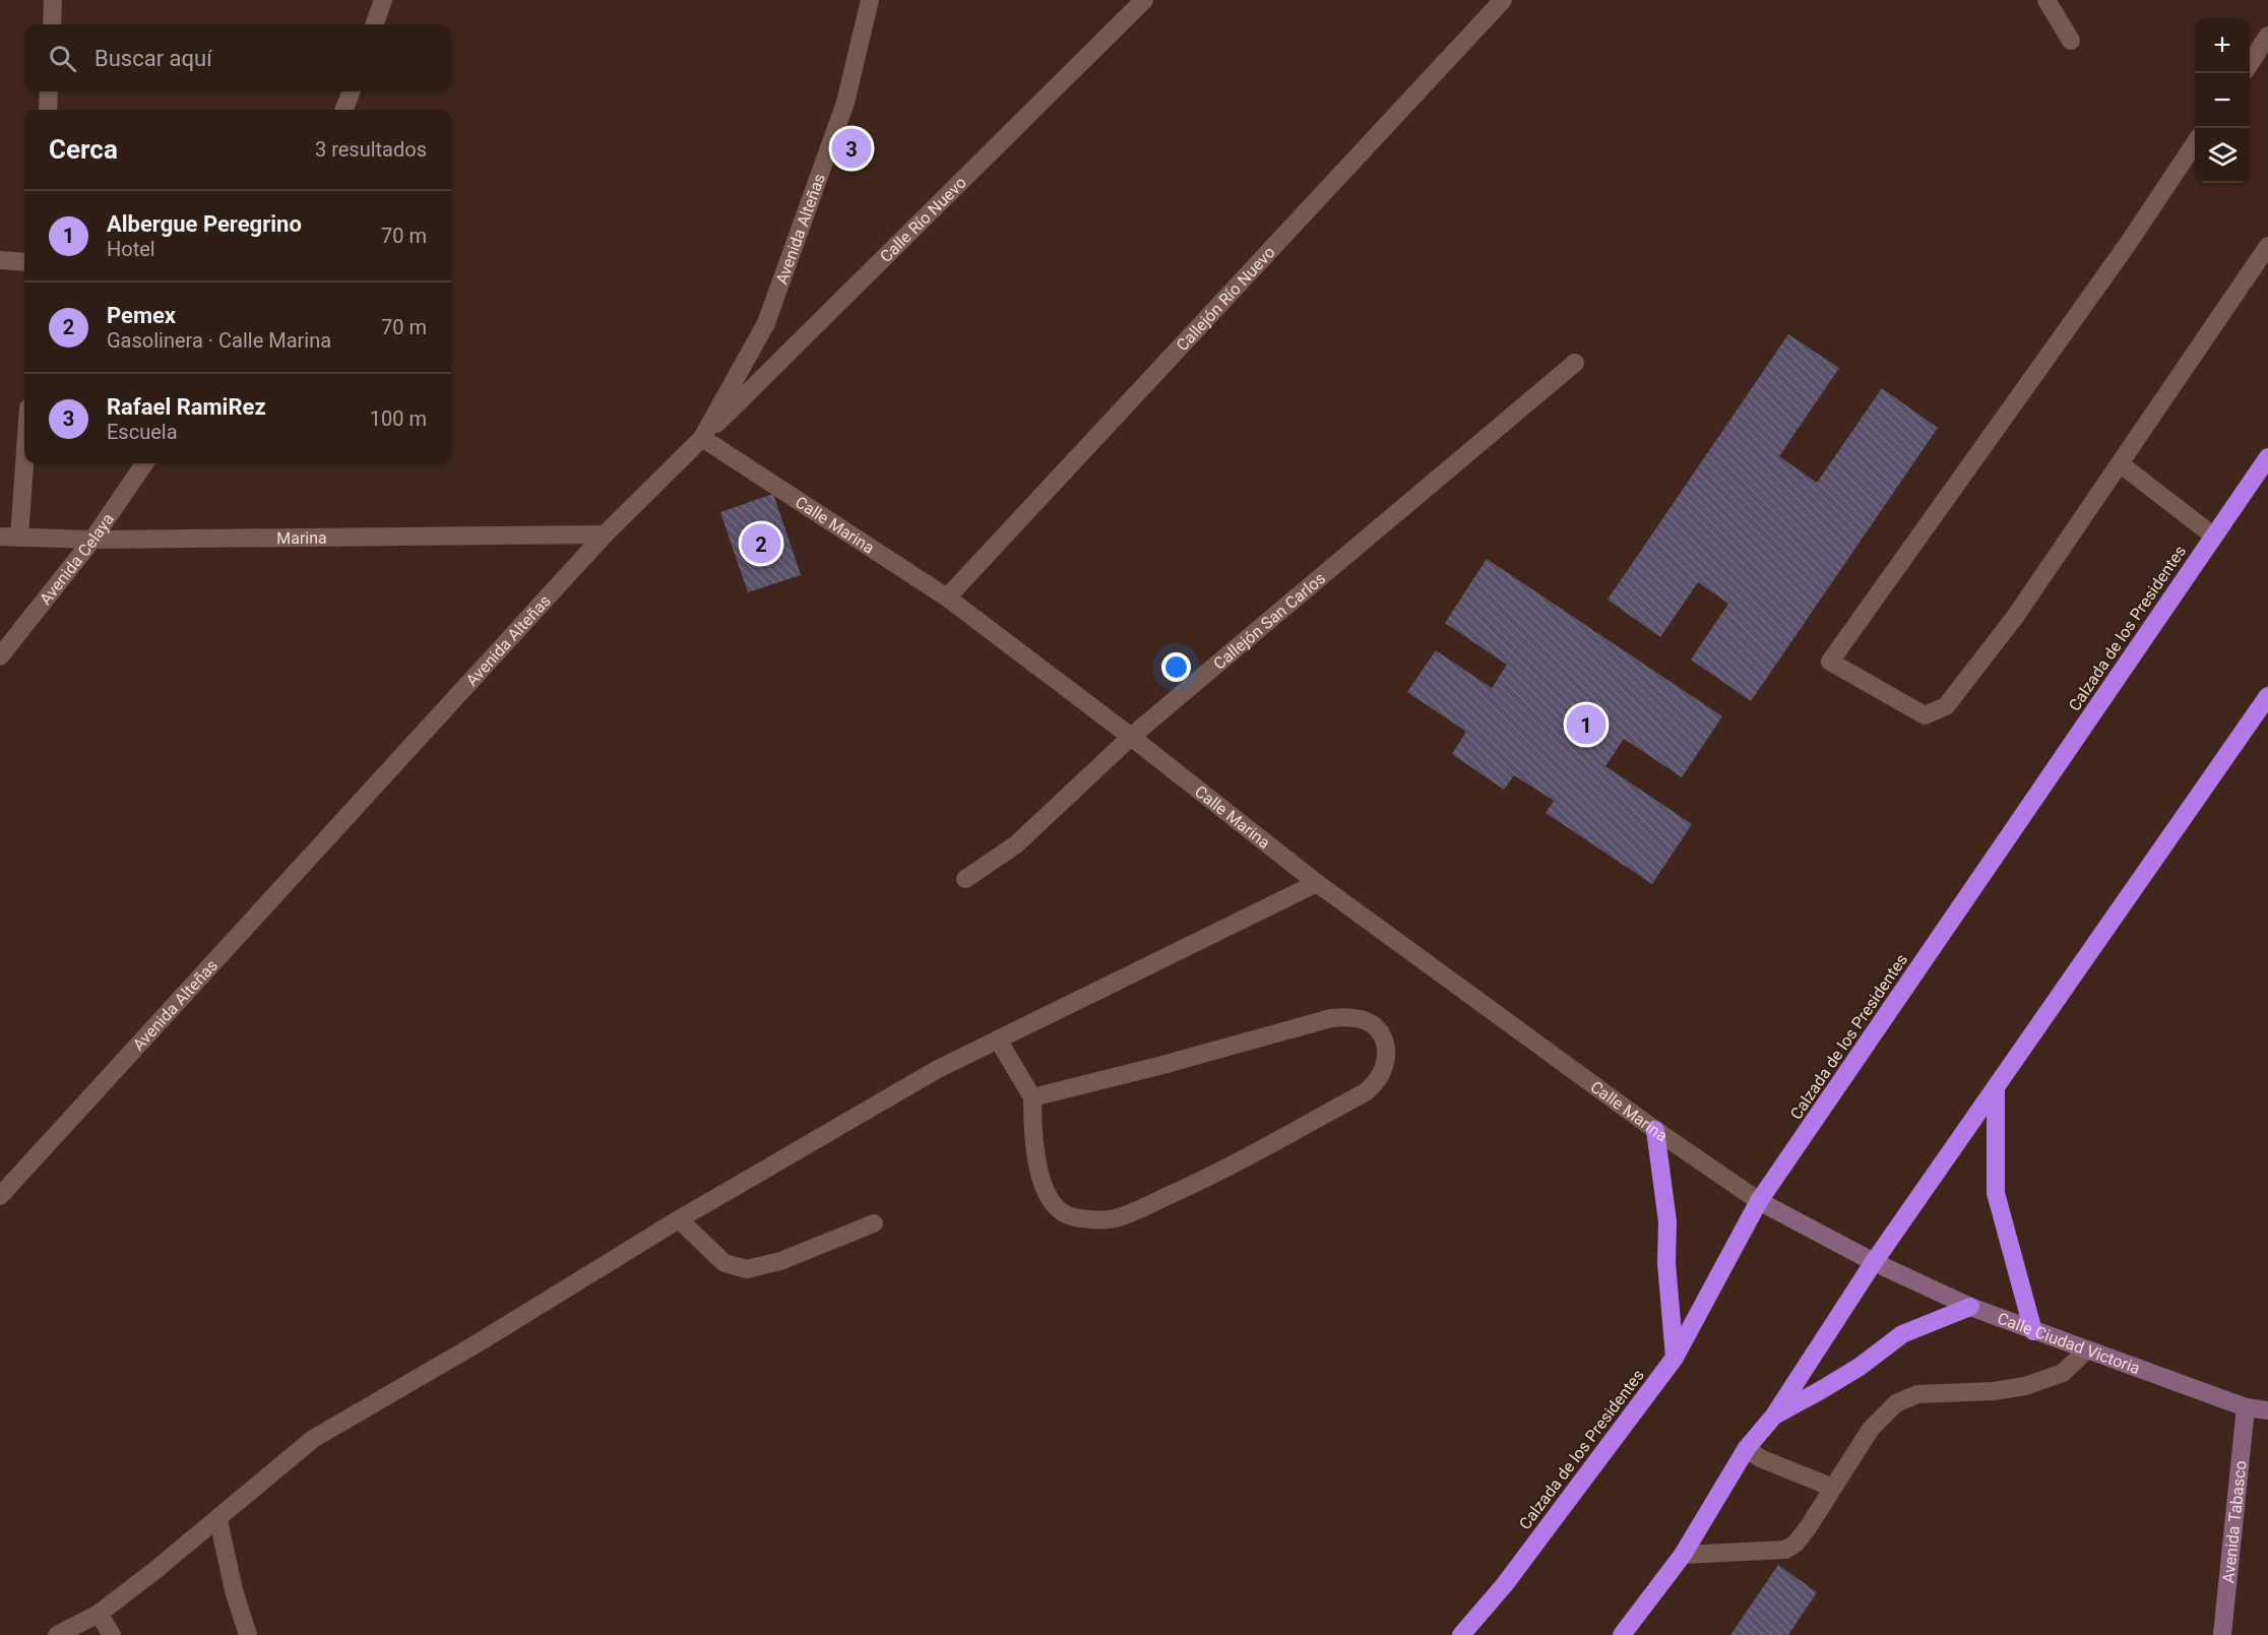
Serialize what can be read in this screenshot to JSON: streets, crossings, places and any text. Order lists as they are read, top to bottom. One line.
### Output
{"streets":{"highway":["Calzada de los Presidentes"],"street":["Calle Río Nuevo","Avenida Alteñas","Callejón Río Nuevo","Calle Marina","Marina","Avenida Celaya","Callejón San Carlos","Calle Ciudad Victoria","Avenida Tabasco"]},"crossings":[["Calle Río Nuevo","Avenida Alteñas"],["Calle Río Nuevo","Calle Marina"],["Avenida Alteñas","Calle Marina"],["Avenida Alteñas","Marina"],["Callejón Río Nuevo","Calle Marina"],["Calle Marina","Callejón San Carlos"],["Calle Marina","Calzada de los Presidentes"],["Calle Marina","Calle Ciudad Victoria"],["Marina","Avenida Celaya"],["Calzada de los Presidentes","Calle Ciudad Victoria"],["Calle Ciudad Victoria","Avenida Tabasco"]],"page":{"map_buttons":["+","−"],"search":"Buscar aquí","heading":["Cerca","3 resultados"],"pins":["3","2","1"],"list":[{"mark":"1","name":"Albergue Peregrino","note":"Hotel","value":"70 m"},{"mark":"2","name":"Pemex","note":"Gasolinera · Calle Marina","value":"70 m"},{"mark":"3","name":"Rafael RamiRez","note":"Escuela","value":"100 m"}]}}
